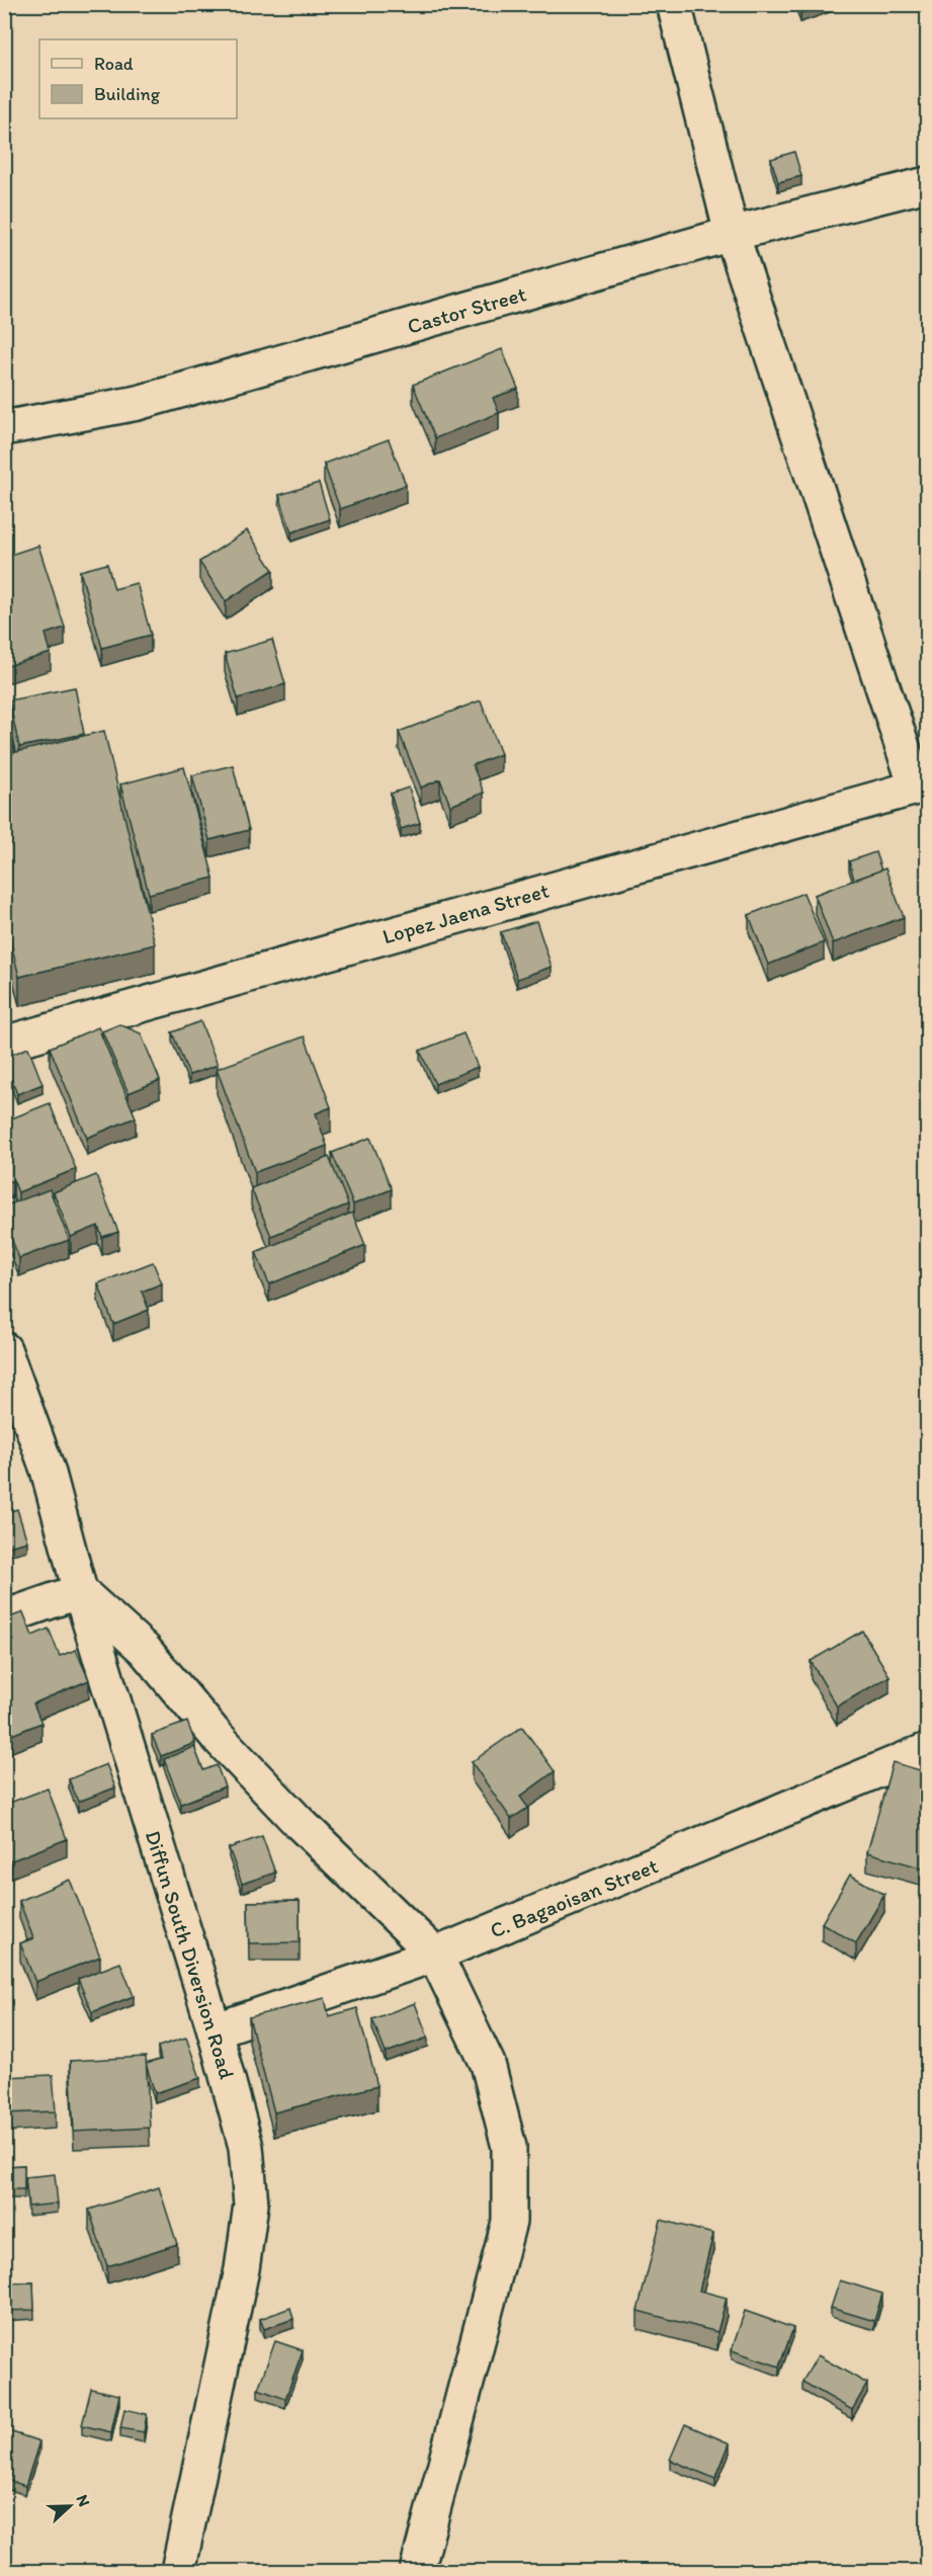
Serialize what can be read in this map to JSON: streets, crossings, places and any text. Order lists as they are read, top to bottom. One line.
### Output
{"streets":{"street":["Castor Street","Lopez Jaena Street","C. Bagaoisan Street","Diffun South Diversion Road"]},"crossings":[["C. Bagaoisan Street","Diffun South Diversion Road"]],"legend":["Road","Building"],"north":"right"}
